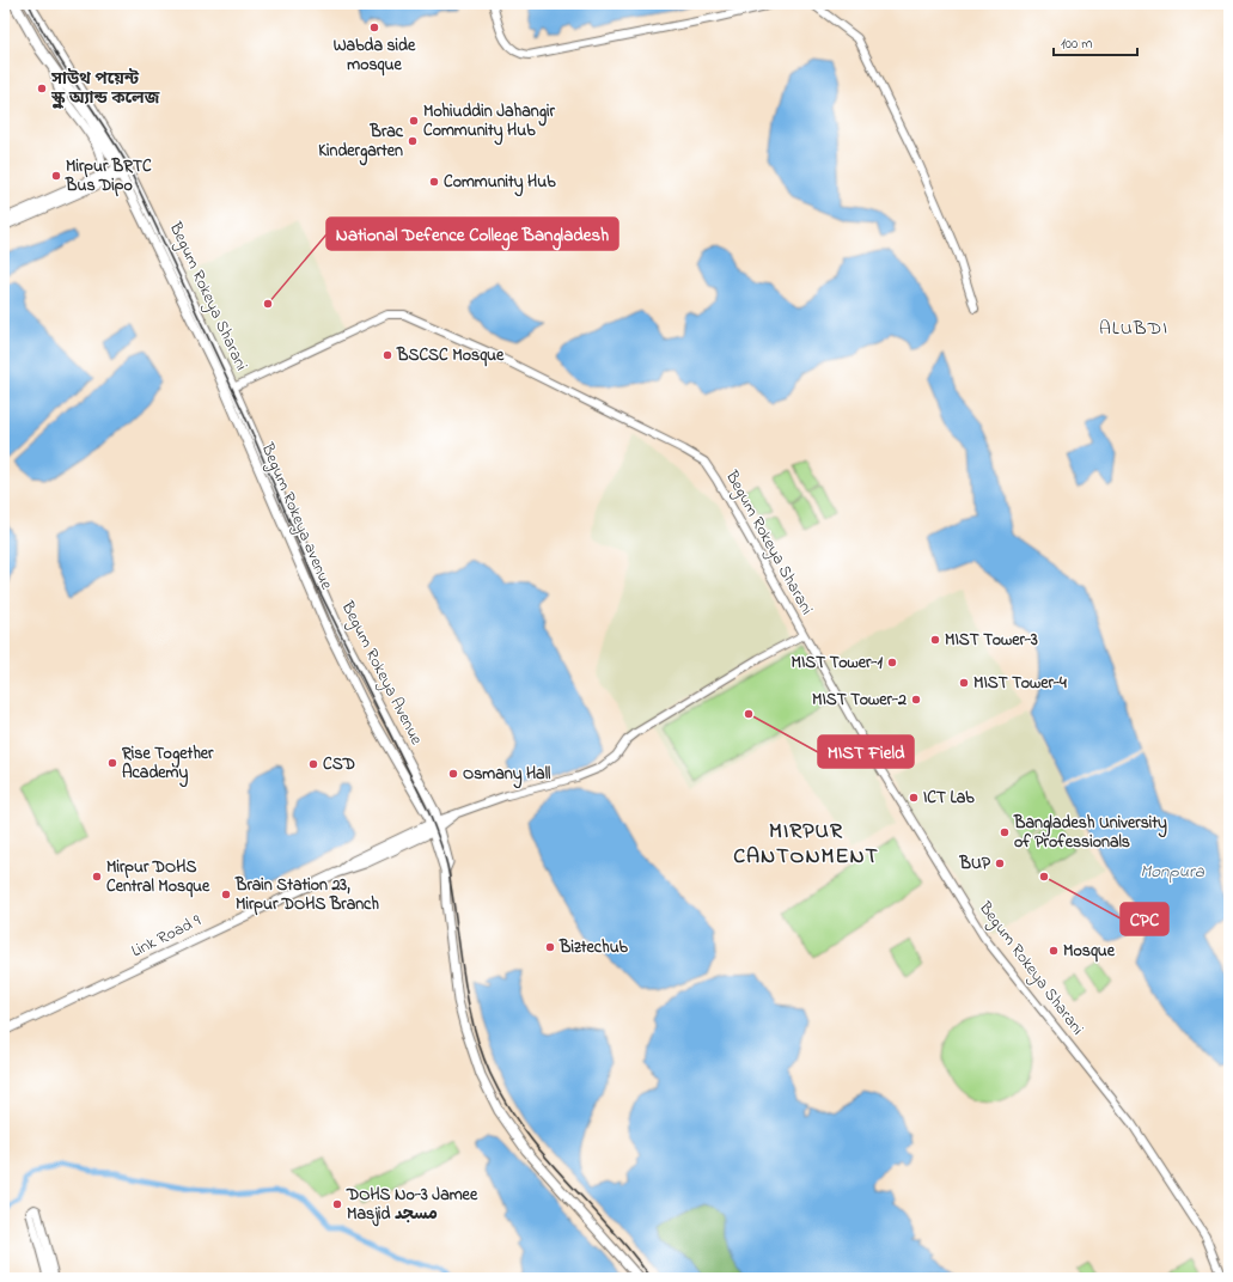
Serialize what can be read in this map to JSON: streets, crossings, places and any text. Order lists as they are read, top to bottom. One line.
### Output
{"streets":{"main road":["Begum Rokeya Sharani","Begum Rokeya avenue","Begum Rokeya Avenue","Link Road 9"]},"crossings":[["Begum Rokeya Sharani","Begum Rokeya avenue"],["Begum Rokeya Sharani","Begum Rokeya Avenue"],["Begum Rokeya avenue","Begum Rokeya Avenue"],["Begum Rokeya avenue","Link Road 9"],["Begum Rokeya Avenue","Link Road 9"]],"districts":["ALUBDI","MIRPUR CANTONMENT"],"water":["Monpura"],"places":["Wabda side mosque","সাউথ পয়েন্ট স্কুল অ্যান্ড কলেজ","Mohiuddin Jahangir Community Hub","Brac Kindergarten","Mirpur BRTC Bus Dipo","Community Hub","National Defence College Bangladesh","BSCSC Mosque","MIST Tower-3","MIST Tower-1","MIST Tower-4","MIST Tower-2","MIST Field","Rise Together Academy","CSD","Osmany Hall","ICT Lab","Bangladesh University of Professionals","BUP","Mirpur DOHS Central Mosque","CPC","Brain Station 23, Mirpur DOHS Branch","Biztechub","Mosque","DOHS No-3 Jamee Masjid مسجد"],"scale_bar":"100 m"}
